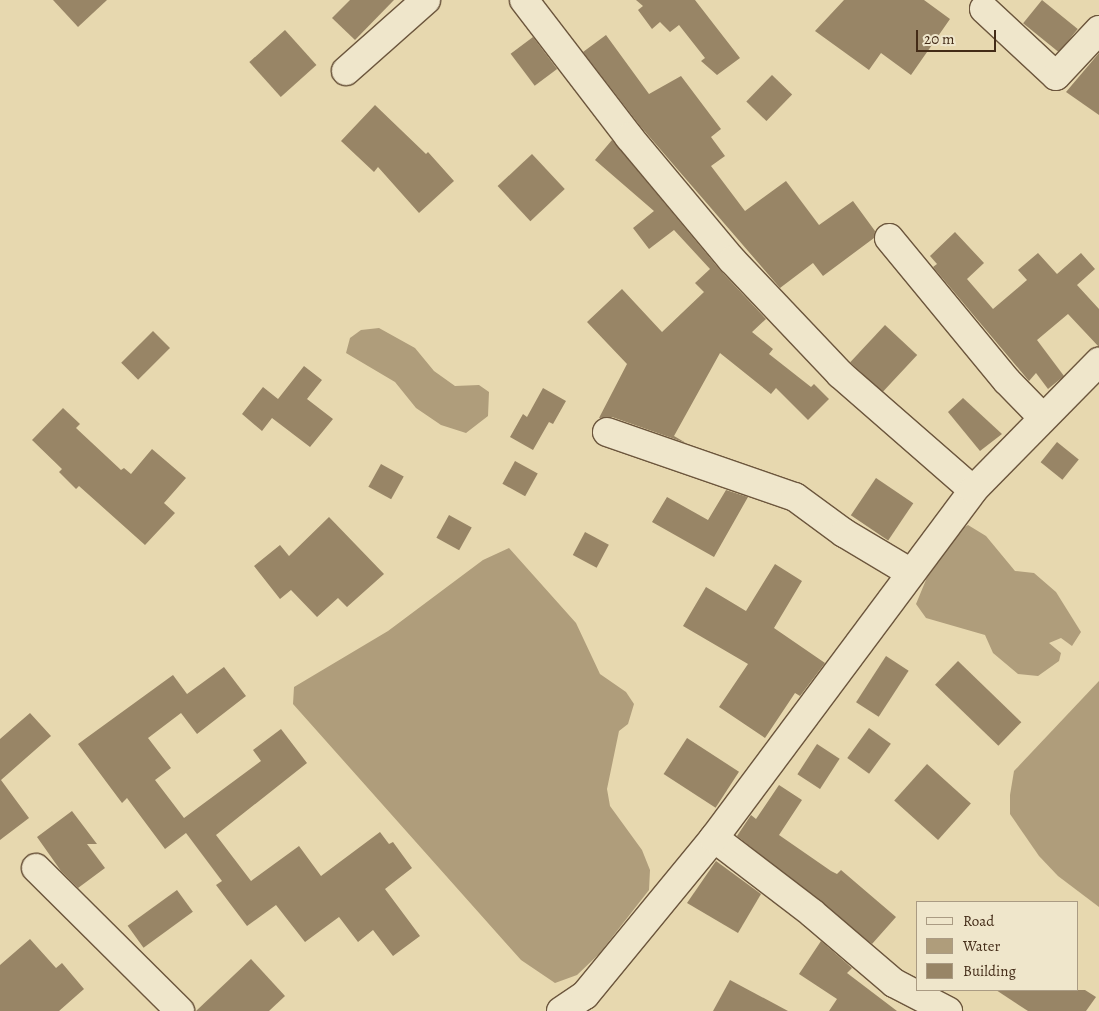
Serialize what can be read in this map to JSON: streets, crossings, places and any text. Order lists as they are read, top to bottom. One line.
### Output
{"legend":["Road","Water","Building"],"scale_bar":"20 m"}
